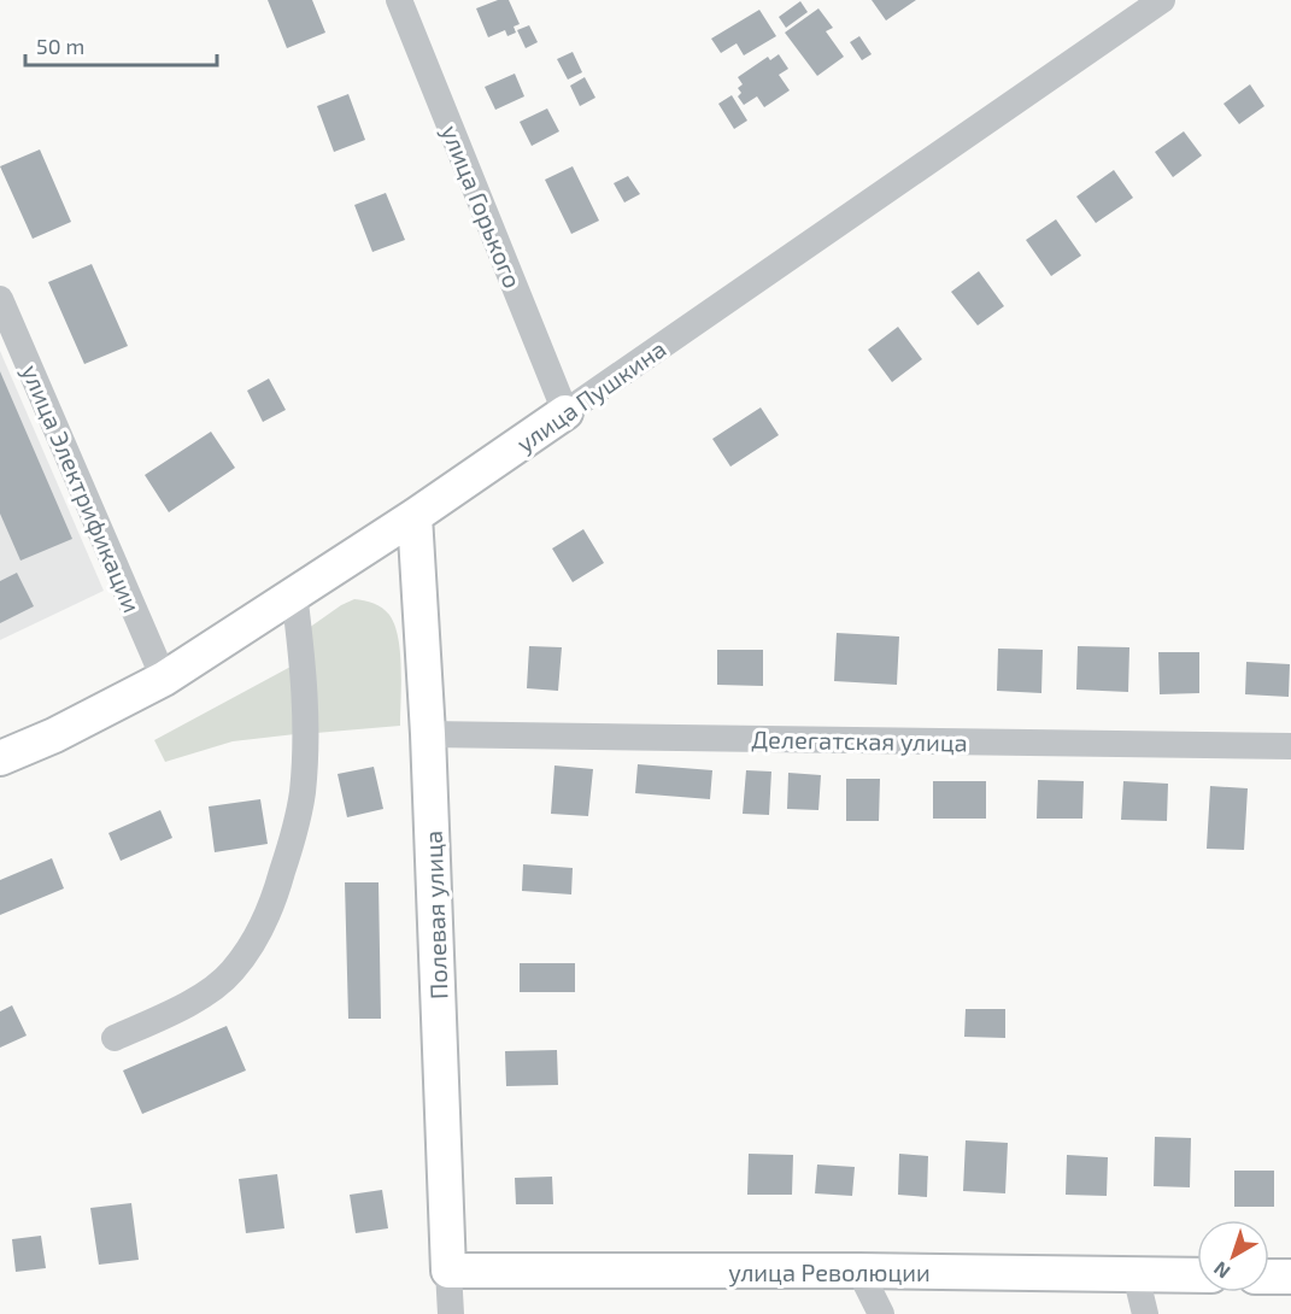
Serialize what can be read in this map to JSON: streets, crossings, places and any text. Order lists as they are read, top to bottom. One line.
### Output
{"streets":{"main road":["улица Пушкина","Полевая улица","улица Революции"],"street":["улица Горького","улица Электрификации","Делегатская улица"]},"crossings":[["улица Горького","улица Пушкина"],["улица Пушкина","улица Электрификации"],["улица Пушкина","Полевая улица"],["Делегатская улица","Полевая улица"],["Полевая улица","улица Революции"]],"scale_bar":"50 m","north":"bottom left"}
